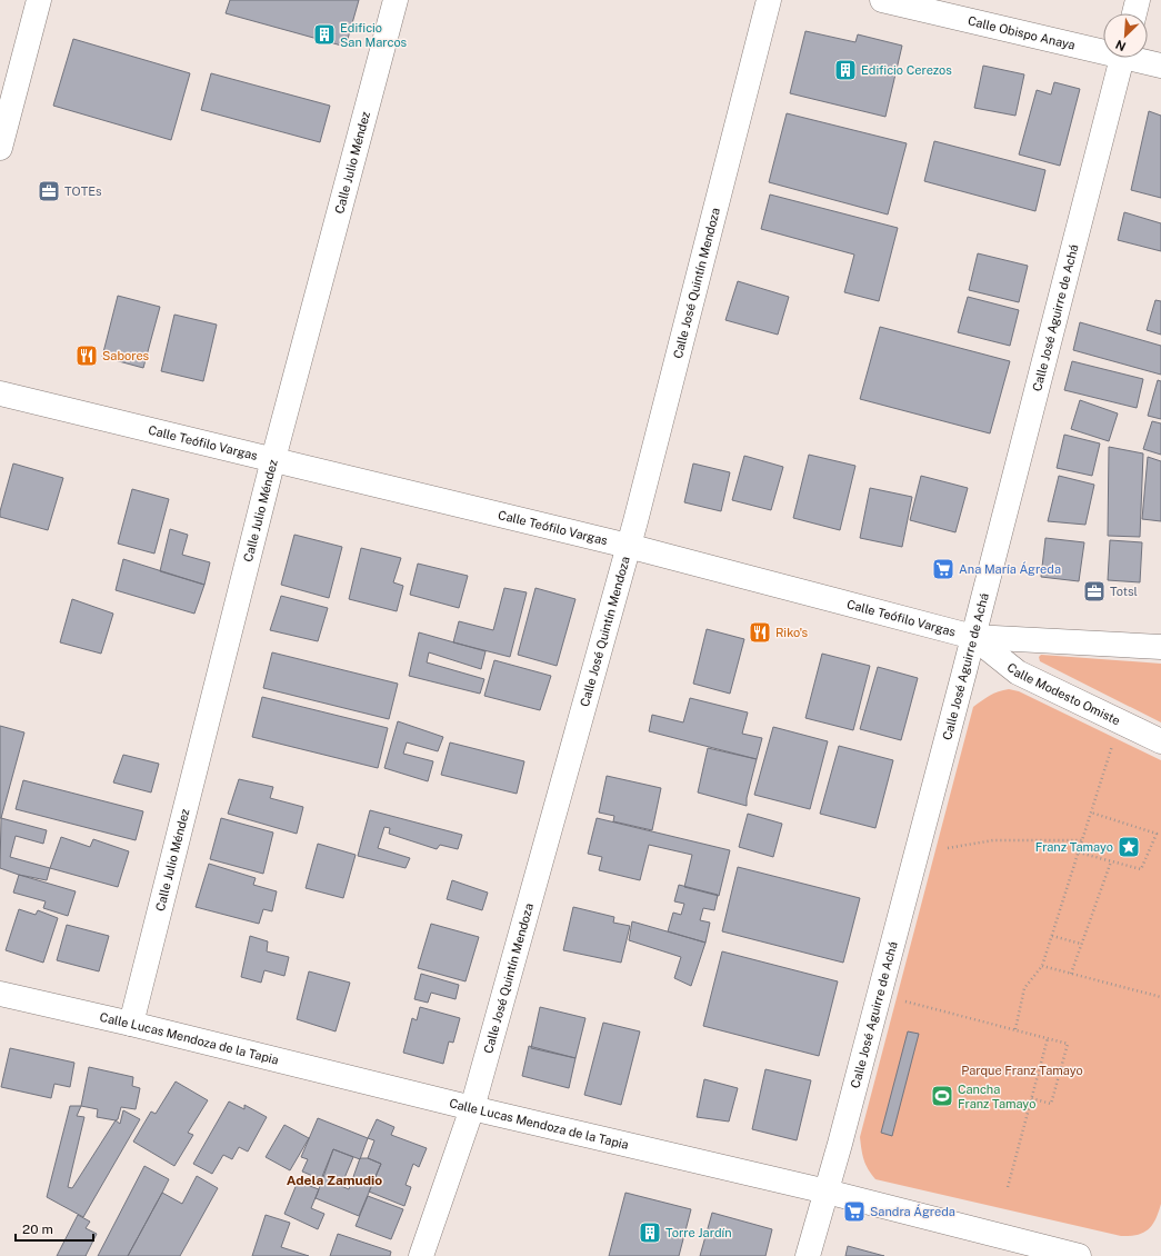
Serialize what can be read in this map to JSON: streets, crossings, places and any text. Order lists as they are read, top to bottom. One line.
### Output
{"streets":{"street":["Calle Obispo Anaya","Calle Julio Méndez","Calle José Quintín Mendoza","Calle José Aguirre de Achá","Calle Teófilo Vargas","Calle Modesto Omiste","Calle Lucas Mendoza de la Tapia"]},"crossings":[["Calle Julio Méndez","Calle Teófilo Vargas"],["Calle Julio Méndez","Calle Lucas Mendoza de la Tapia"],["Calle José Quintín Mendoza","Calle Teófilo Vargas"],["Calle José Quintín Mendoza","Calle Lucas Mendoza de la Tapia"],["Calle José Aguirre de Achá","Calle Teófilo Vargas"],["Calle José Aguirre de Achá","Calle Modesto Omiste"],["Calle José Aguirre de Achá","Calle Lucas Mendoza de la Tapia"],["Calle Teófilo Vargas","Calle Modesto Omiste"]],"districts":["Adela Zamudio"],"parks":["Parque Franz Tamayo"],"places":{"building":["Edificio San Marcos","Edificio Cerezos","Torre Jardín"],"office":["TOTEs","Totsl"],"restaurant":["Sabores","Riko's"],"supermarket":["Ana María Ágreda","Sandra Ágreda"],"place":["Franz Tamayo"],"sports":["Cancha Franz Tamayo"]},"scale_bar":"20 m","north":"bottom left"}
